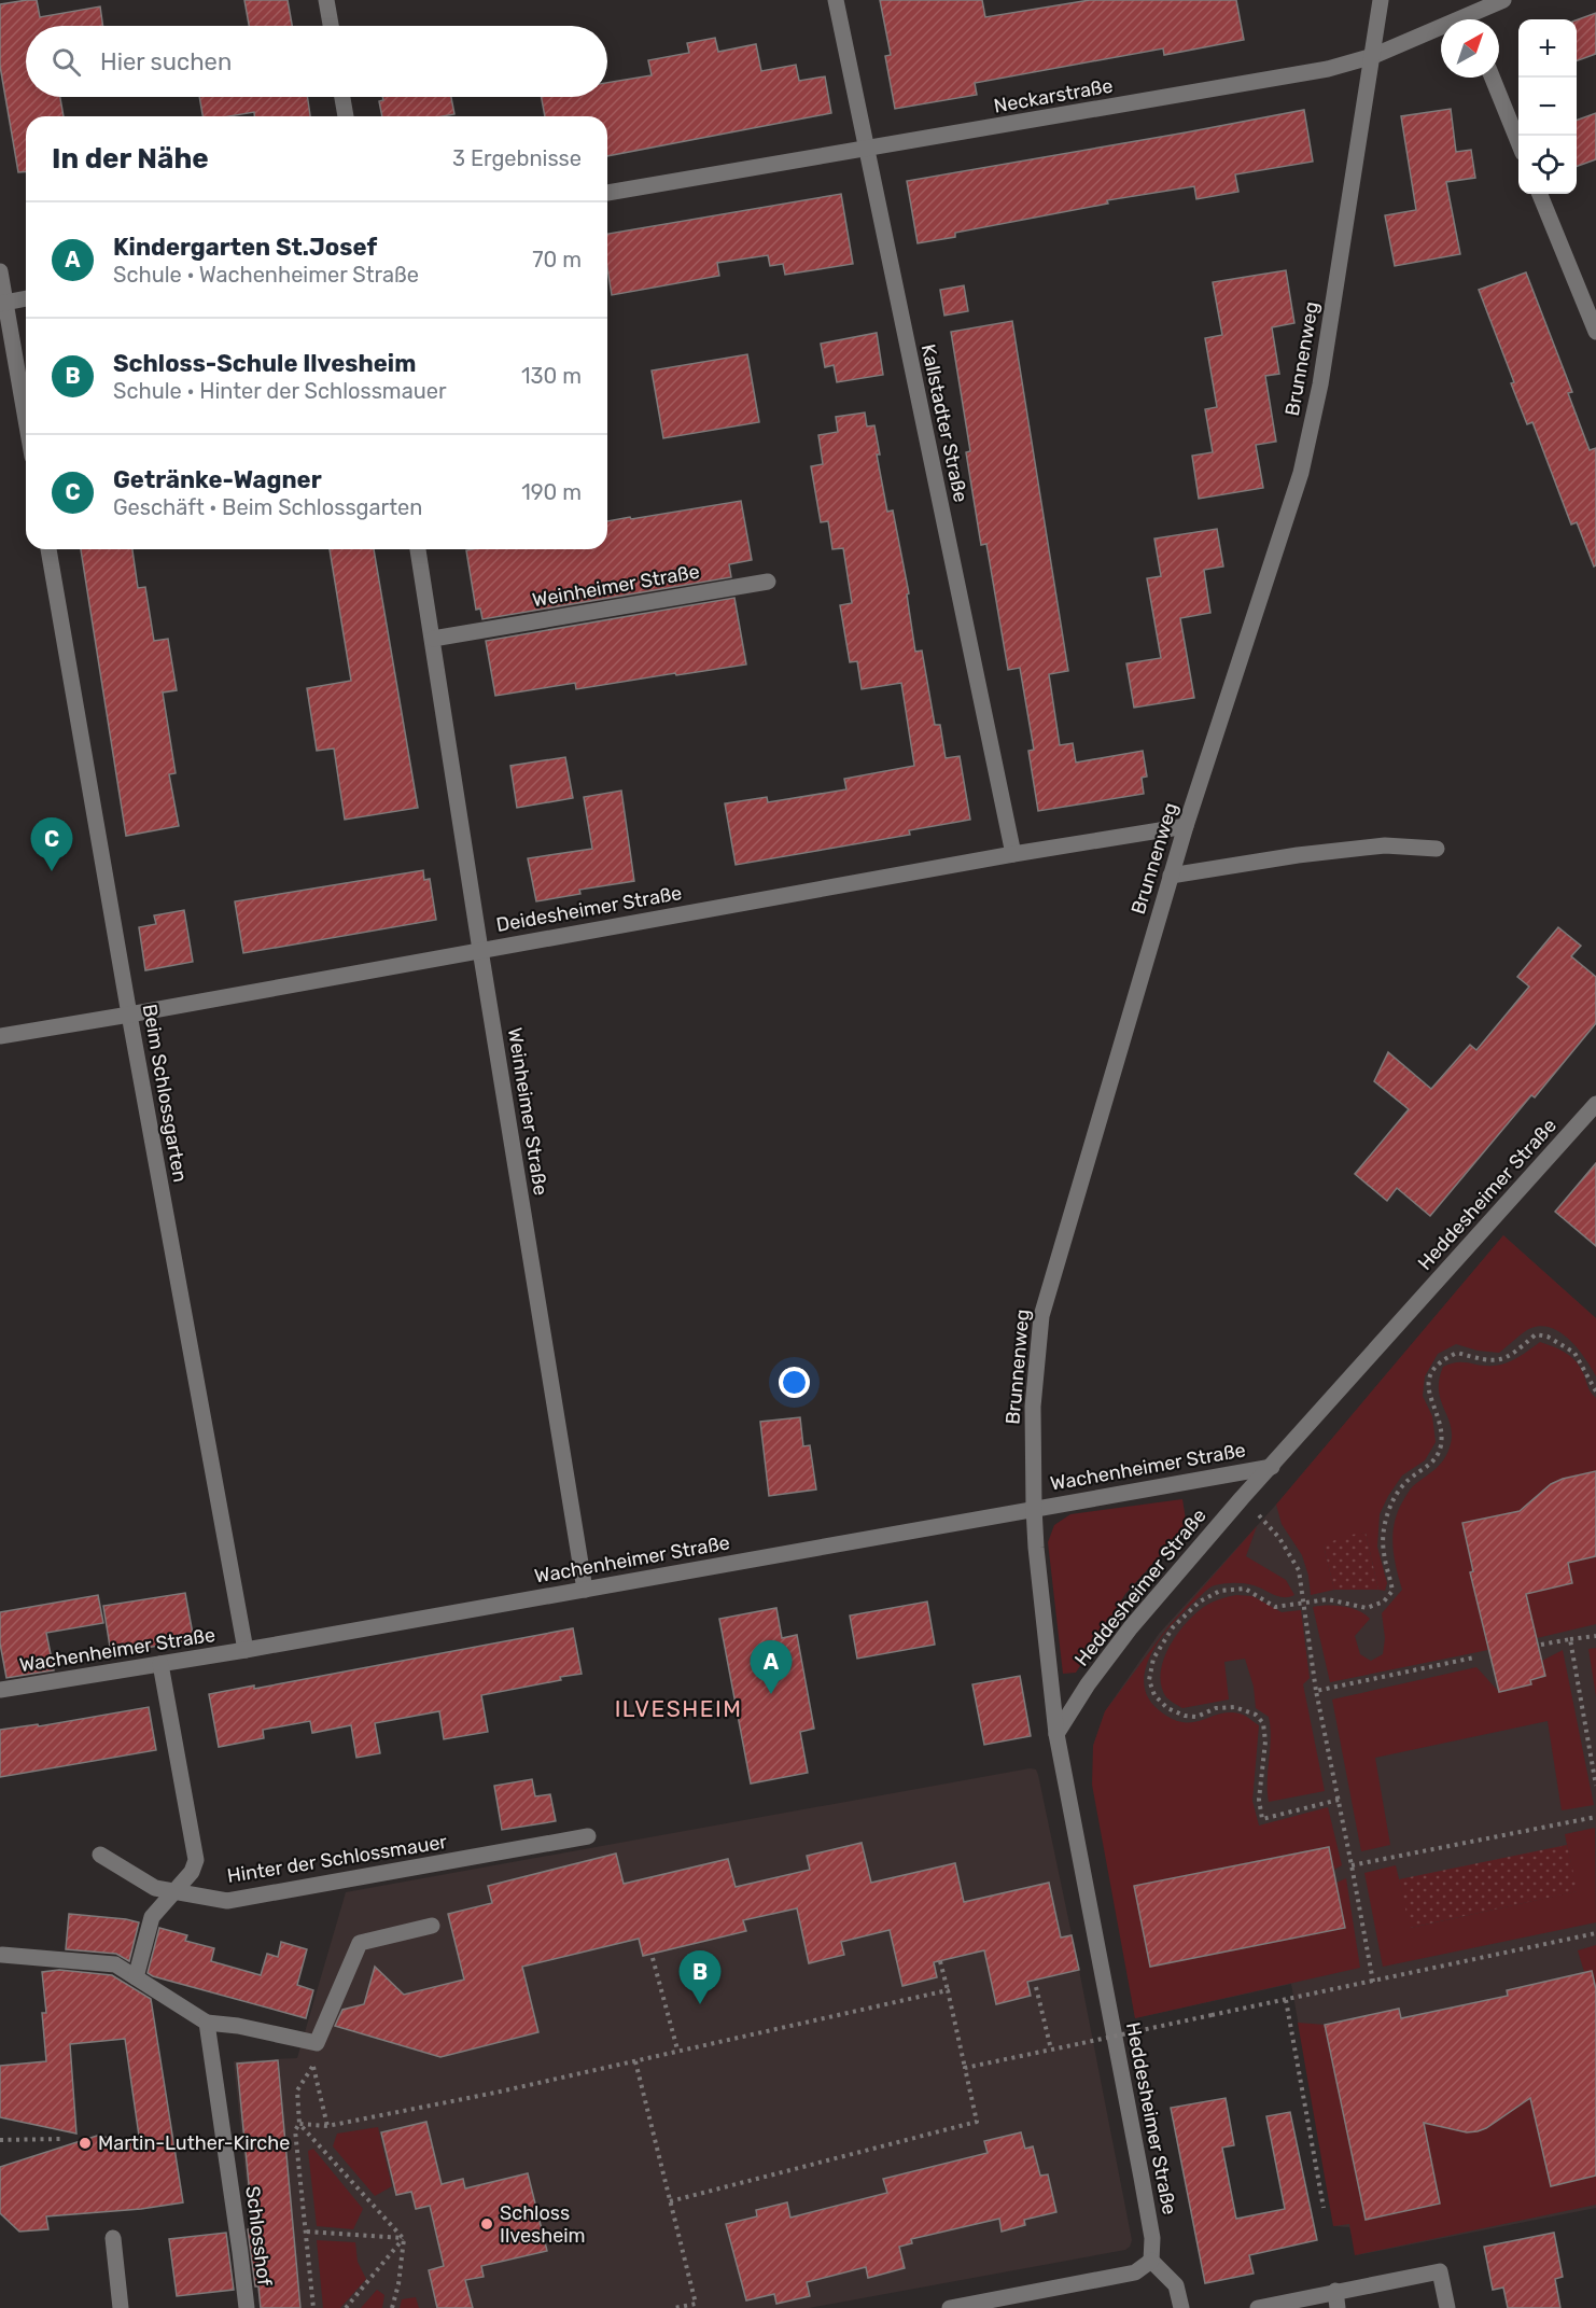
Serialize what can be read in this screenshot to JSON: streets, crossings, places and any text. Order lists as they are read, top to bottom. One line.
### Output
{"streets":{"street":["Neckarstraße","Brunnenweg","Kallstadter Straße","Weinheimer Straße","Deidesheimer Straße","Beim Schlossgarten","Heddesheimer Straße","Wachenheimer Straße","Hinter der Schlossmauer","Schlosshof"]},"crossings":[["Neckarstraße","Brunnenweg"],["Neckarstraße","Kallstadter Straße"],["Brunnenweg","Deidesheimer Straße"],["Brunnenweg","Heddesheimer Straße"],["Brunnenweg","Wachenheimer Straße"],["Kallstadter Straße","Deidesheimer Straße"],["Weinheimer Straße","Deidesheimer Straße"],["Weinheimer Straße","Wachenheimer Straße"],["Deidesheimer Straße","Beim Schlossgarten"],["Beim Schlossgarten","Wachenheimer Straße"],["Heddesheimer Straße","Wachenheimer Straße"]],"districts":["ILVESHEIM"],"places":["Martin-Luther-Kirche","Schloss Ilvesheim"],"north":"top right","page":{"map_buttons":["+","−"],"search":"Hier suchen","heading":["In der Nähe","3 Ergebnisse"],"list":[{"mark":"A","name":"Kindergarten St.Josef","note":"Schule · Wachenheimer Straße","value":"70 m"},{"mark":"B","name":"Schloss-Schule Ilvesheim","note":"Schule · Hinter der Schlossmauer","value":"130 m"},{"mark":"C","name":"Getränke-Wagner","note":"Geschäft · Beim Schlossgarten","value":"190 m"}],"pins":["C","A","B"]}}
